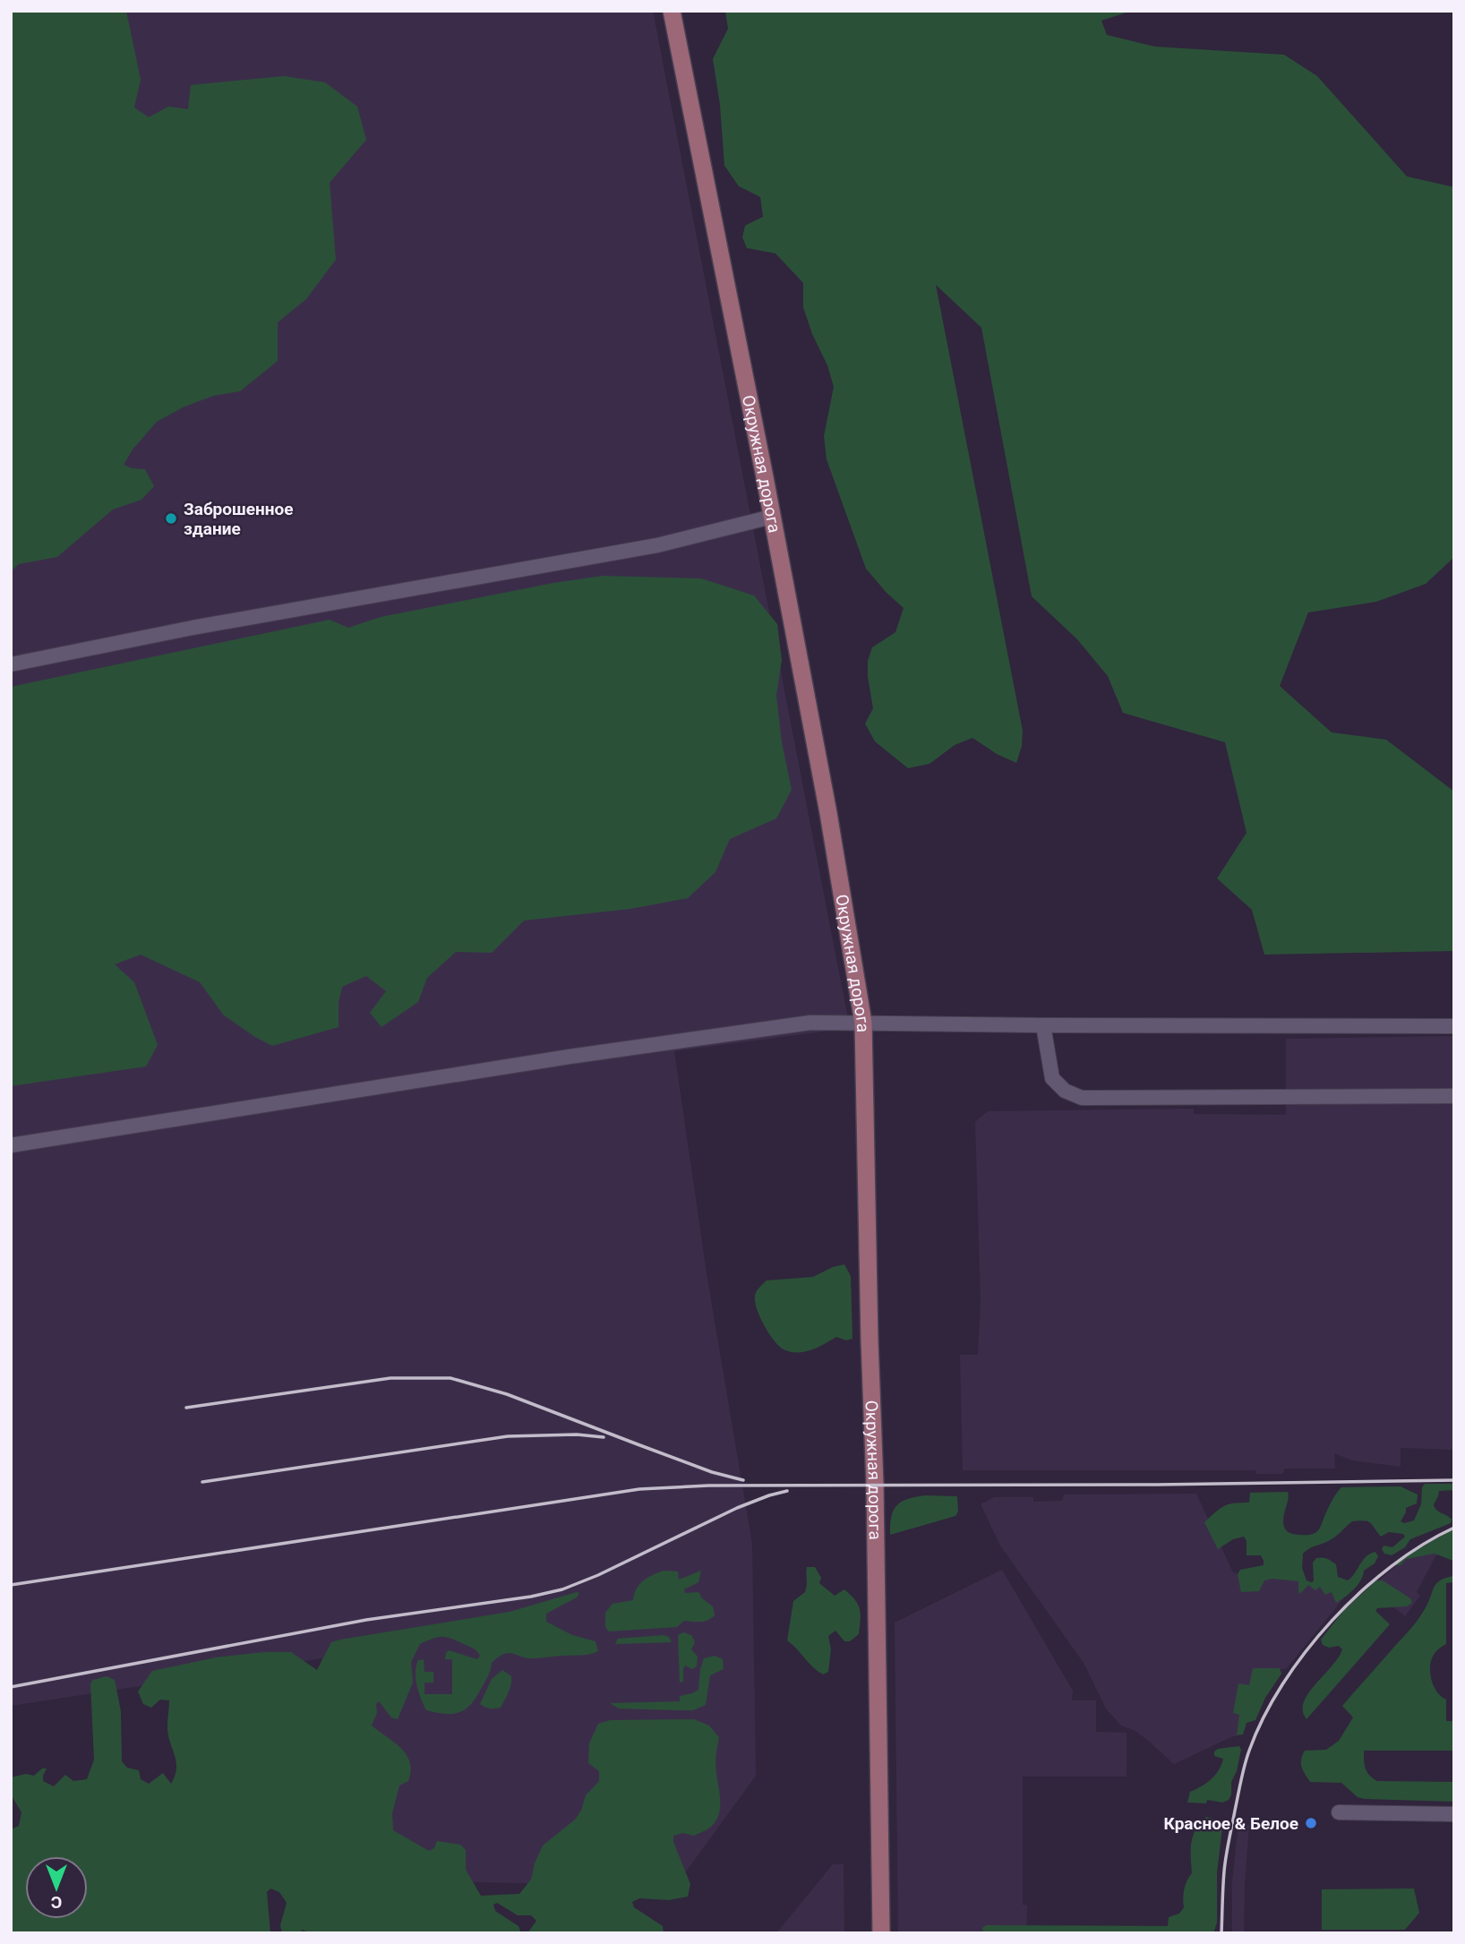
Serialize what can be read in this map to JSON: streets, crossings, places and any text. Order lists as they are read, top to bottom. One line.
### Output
{"streets":{"main road":["Окружная дорога"]},"places":["Заброшенное здание","Красное & Белое"],"north":"bottom"}
